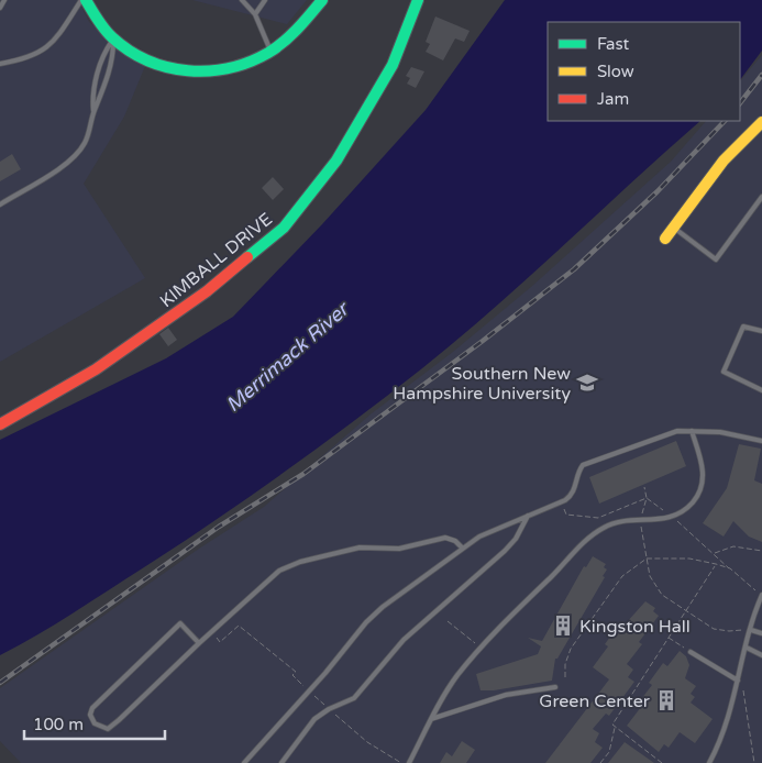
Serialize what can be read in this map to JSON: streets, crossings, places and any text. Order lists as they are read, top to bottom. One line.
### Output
{"streets":{"street":["KIMBALL DRIVE"]},"water":["Merrimack River"],"places":{"school or university":["Southern New Hampshire University"],"building":["Kingston Hall","Green Center"]},"legend":["Fast","Slow","Jam"],"scale_bar":"100 m"}
